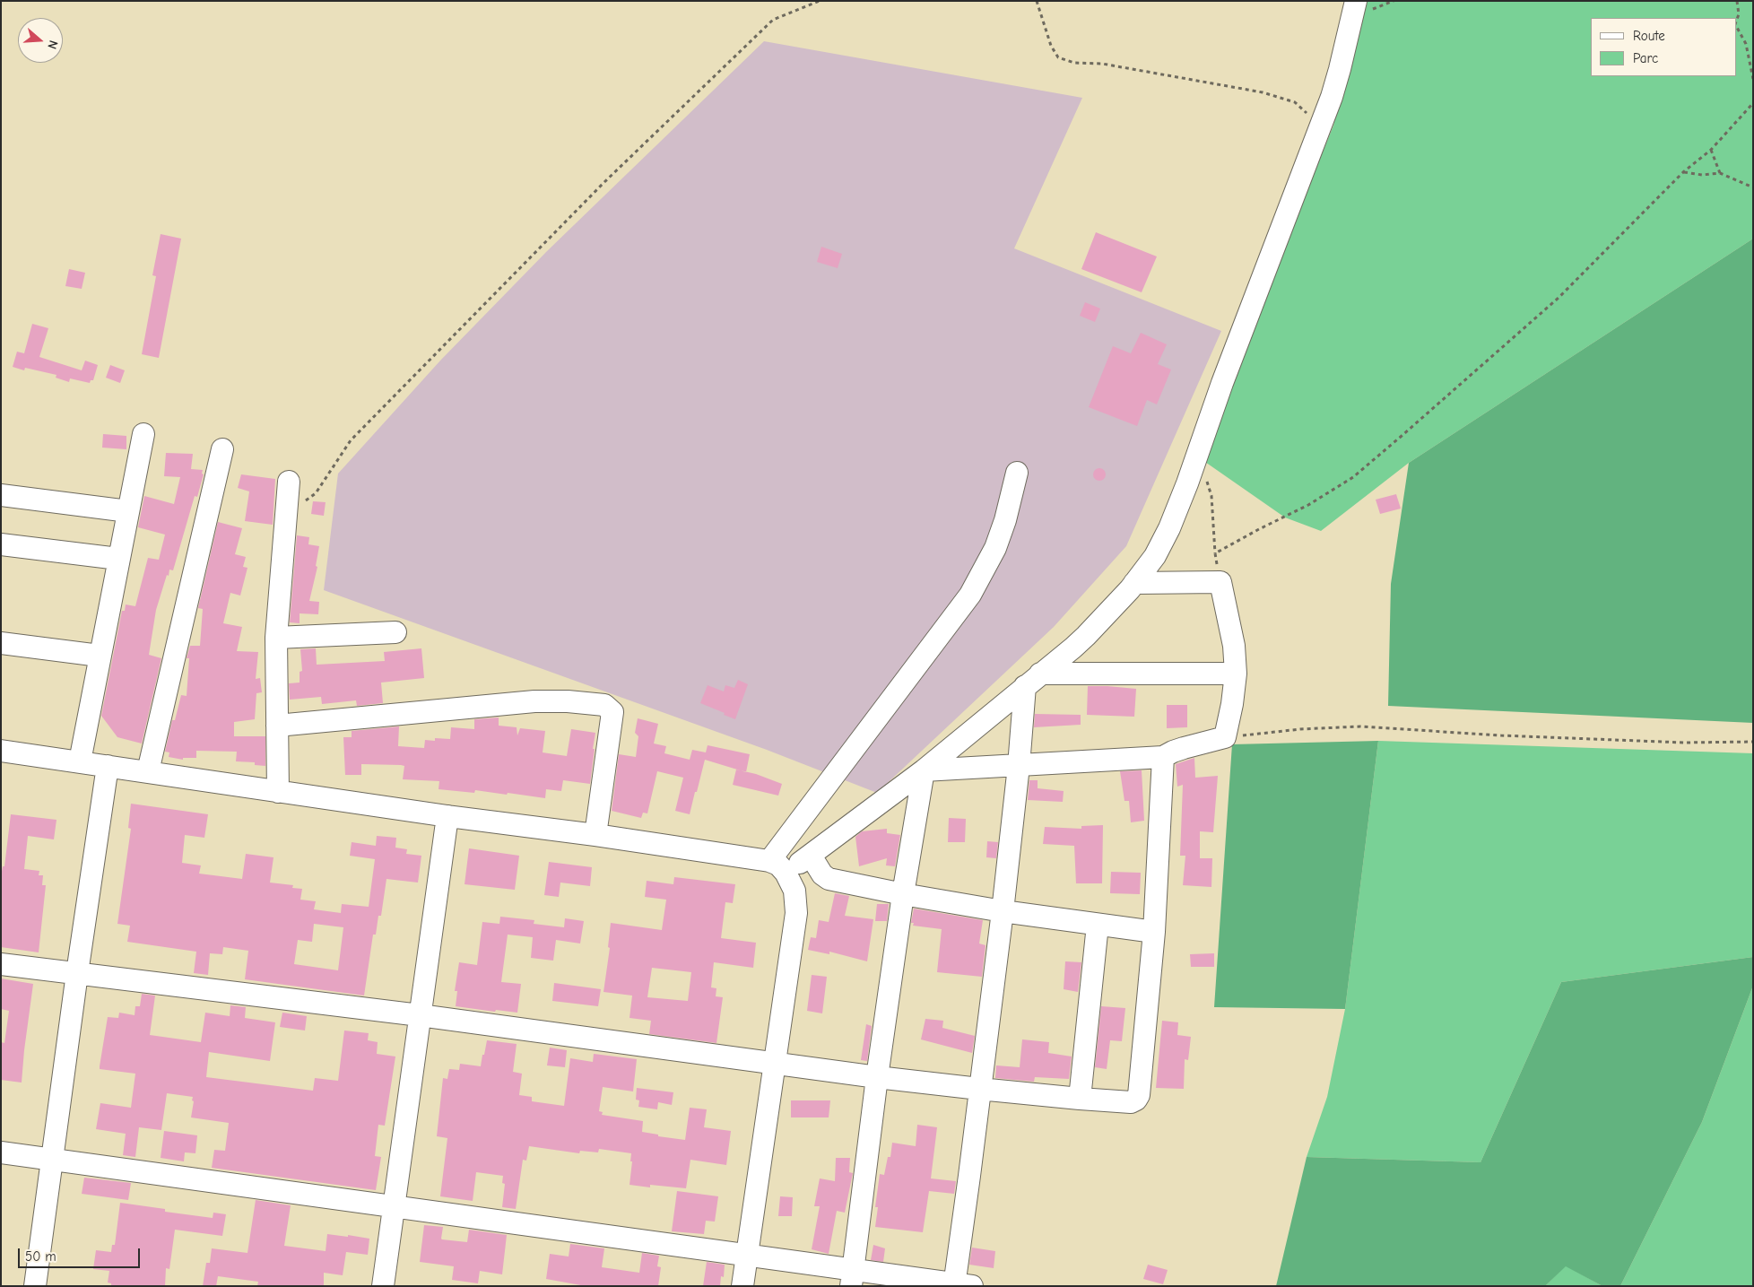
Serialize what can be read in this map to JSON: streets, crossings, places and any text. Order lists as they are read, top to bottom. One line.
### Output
{"legend":["Route","Parc"],"scale_bar":"50 m","north":"right"}
